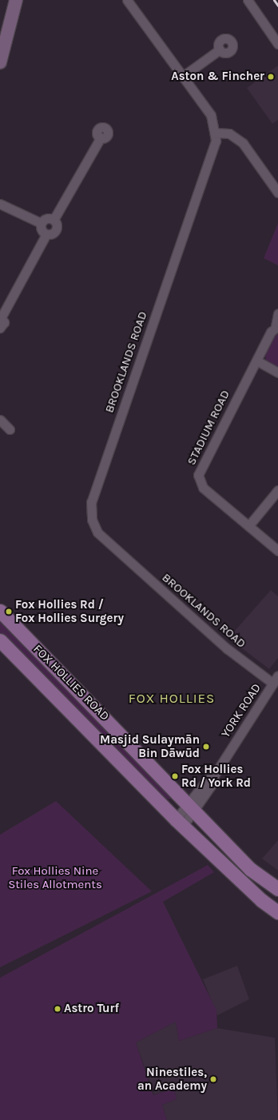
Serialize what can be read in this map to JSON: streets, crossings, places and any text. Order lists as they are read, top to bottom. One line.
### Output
{"streets":{"main road":["FOX HOLLIES ROAD"],"street":["BROOKLANDS ROAD","STADIUM ROAD","YORK ROAD"]},"crossings":[["BROOKLANDS ROAD","YORK ROAD"],["FOX HOLLIES ROAD","YORK ROAD"]],"districts":["FOX HOLLIES"],"parks":["Fox Hollies Nine Stiles Allotments"],"places":["Aston & Fincher","Fox Hollies Rd / Fox Hollies Surgery","Masjid Sulaymān Bin Dāwūd","Fox Hollies Rd / York Rd","Astro Turf","Ninestiles, an Academy"]}
